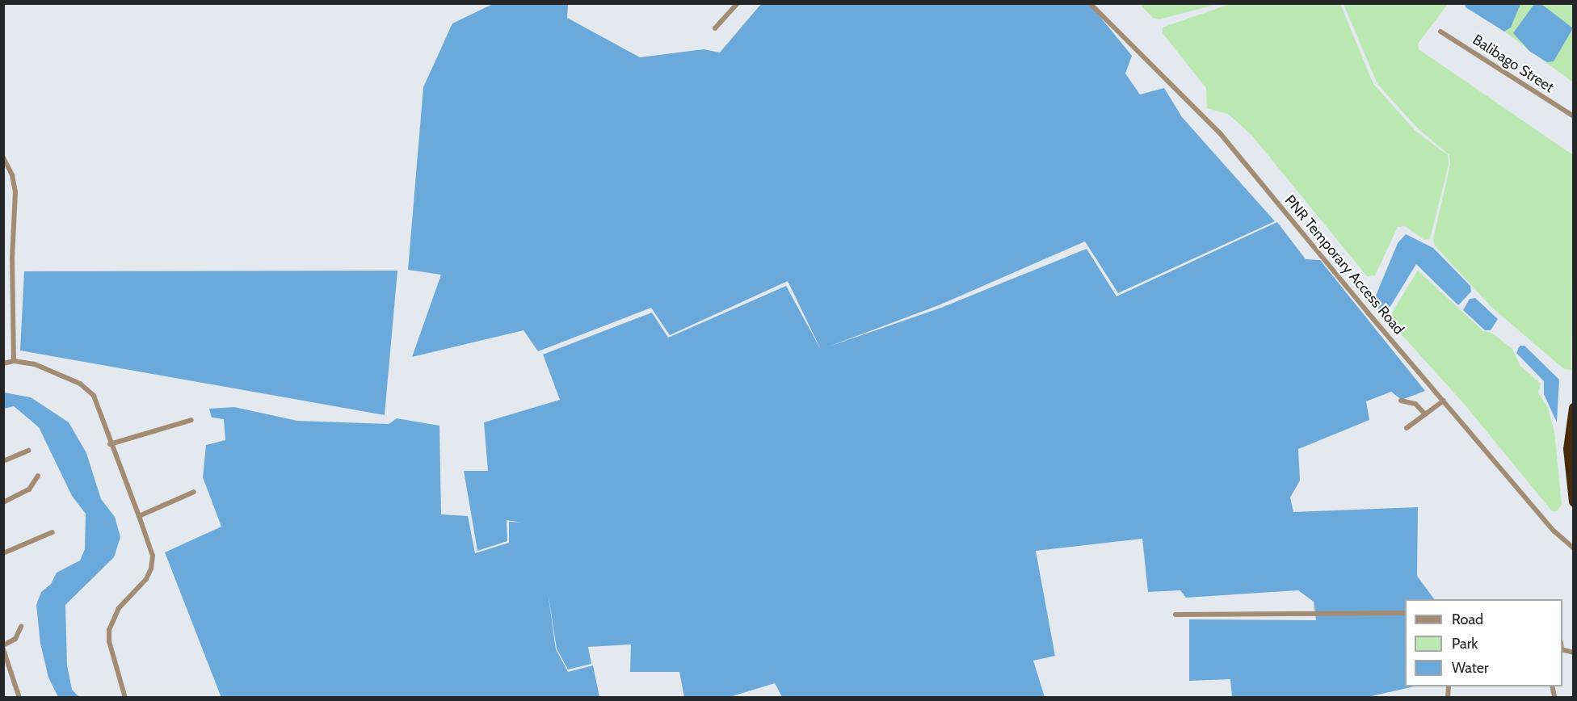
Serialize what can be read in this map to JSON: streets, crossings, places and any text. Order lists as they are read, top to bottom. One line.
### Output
{"streets":{"street":["Balibago Street","PNR Temporary Access Road"]},"legend":["Road","Park","Water"]}
